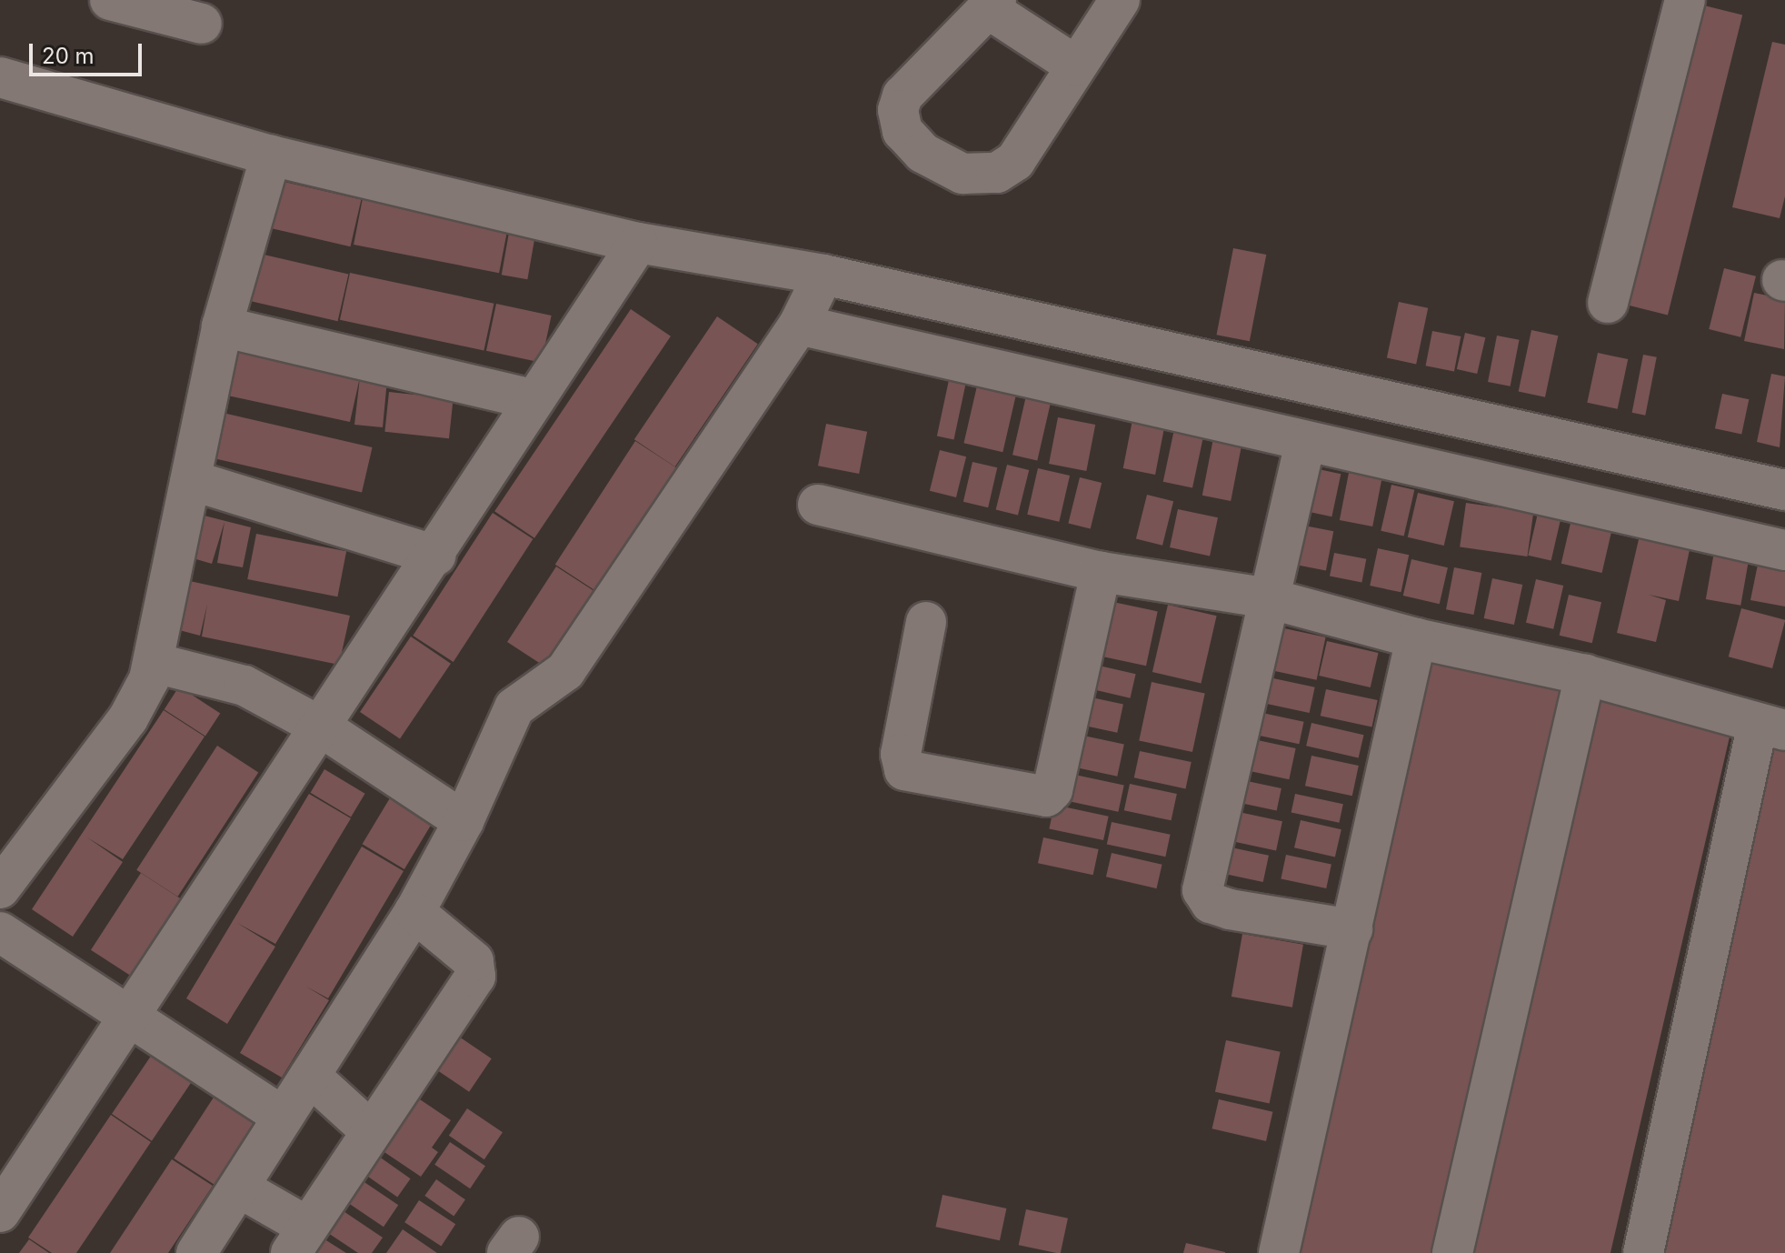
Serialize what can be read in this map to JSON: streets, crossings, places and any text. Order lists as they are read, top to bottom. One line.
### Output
{"scale_bar":"20 m"}
